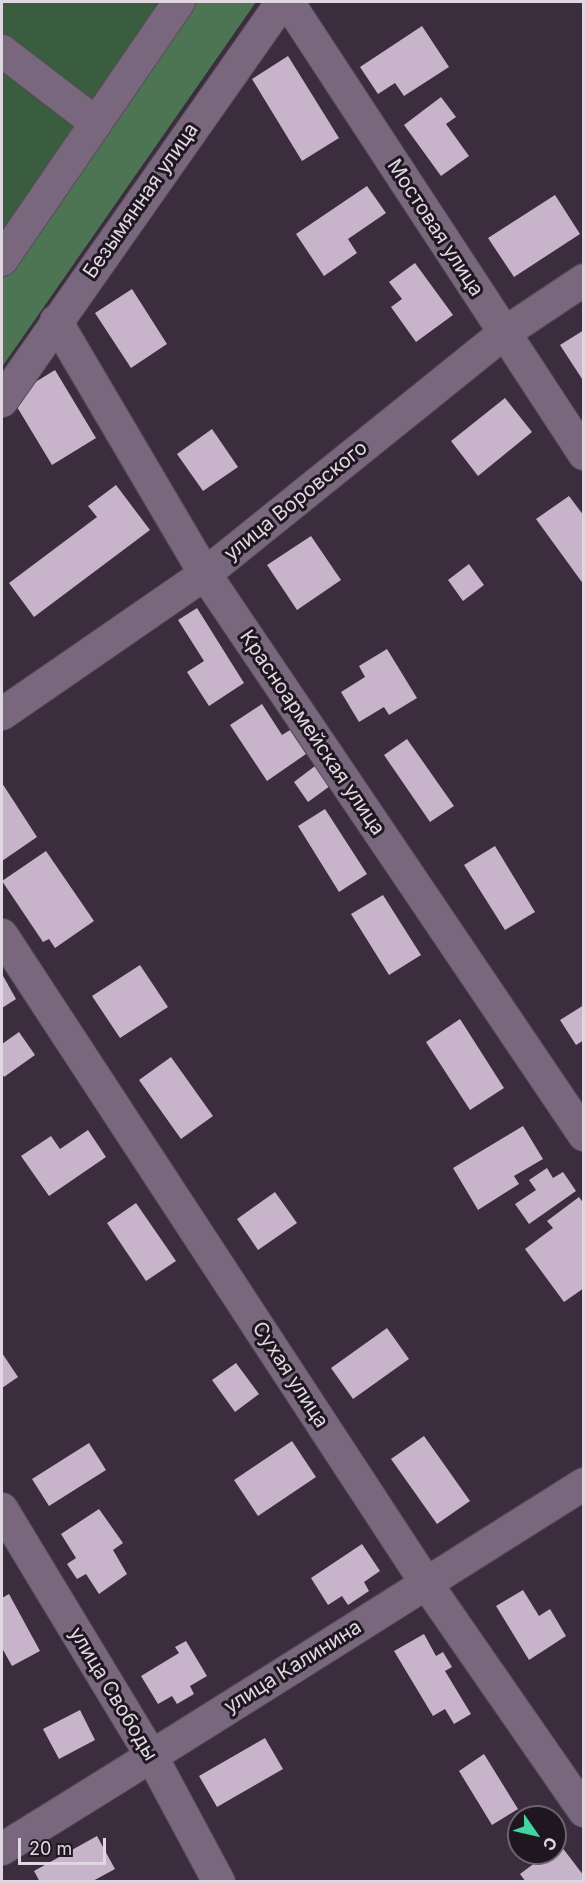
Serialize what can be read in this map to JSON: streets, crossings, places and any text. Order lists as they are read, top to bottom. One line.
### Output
{"streets":{"street":["Безымянная улица","Мостовая улица","улица Воровского","Красноармейская улица","Сухая улица","улица Калинина","улица Свободы"]},"crossings":[["Безымянная улица","Красноармейская улица"],["Мостовая улица","улица Воровского"],["улица Воровского","Красноармейская улица"],["Сухая улица","улица Калинина"],["улица Калинина","улица Свободы"]],"scale_bar":"20 m","north":"bottom right"}
